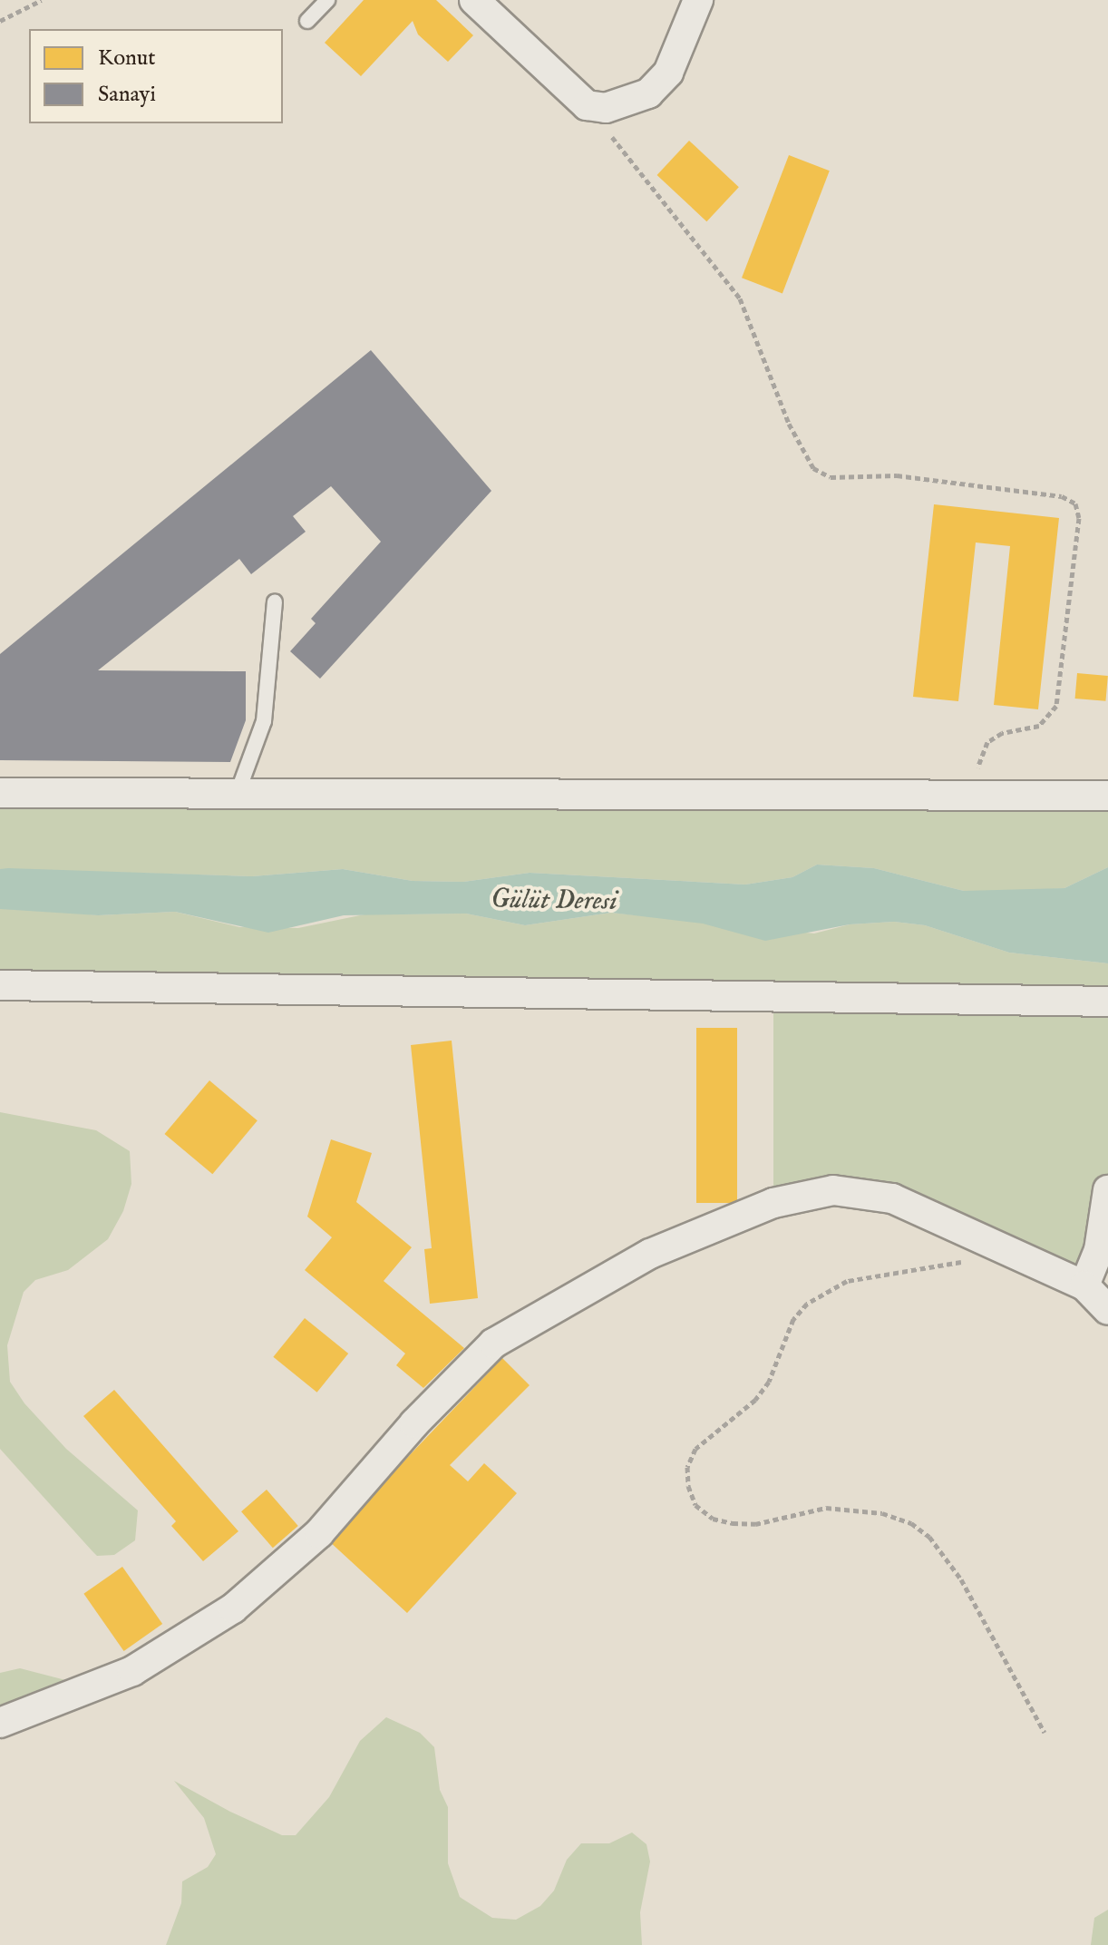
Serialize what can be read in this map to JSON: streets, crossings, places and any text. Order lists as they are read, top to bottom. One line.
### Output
{"water":["Gülüt Deresi"],"legend":["Konut","Sanayi"]}
